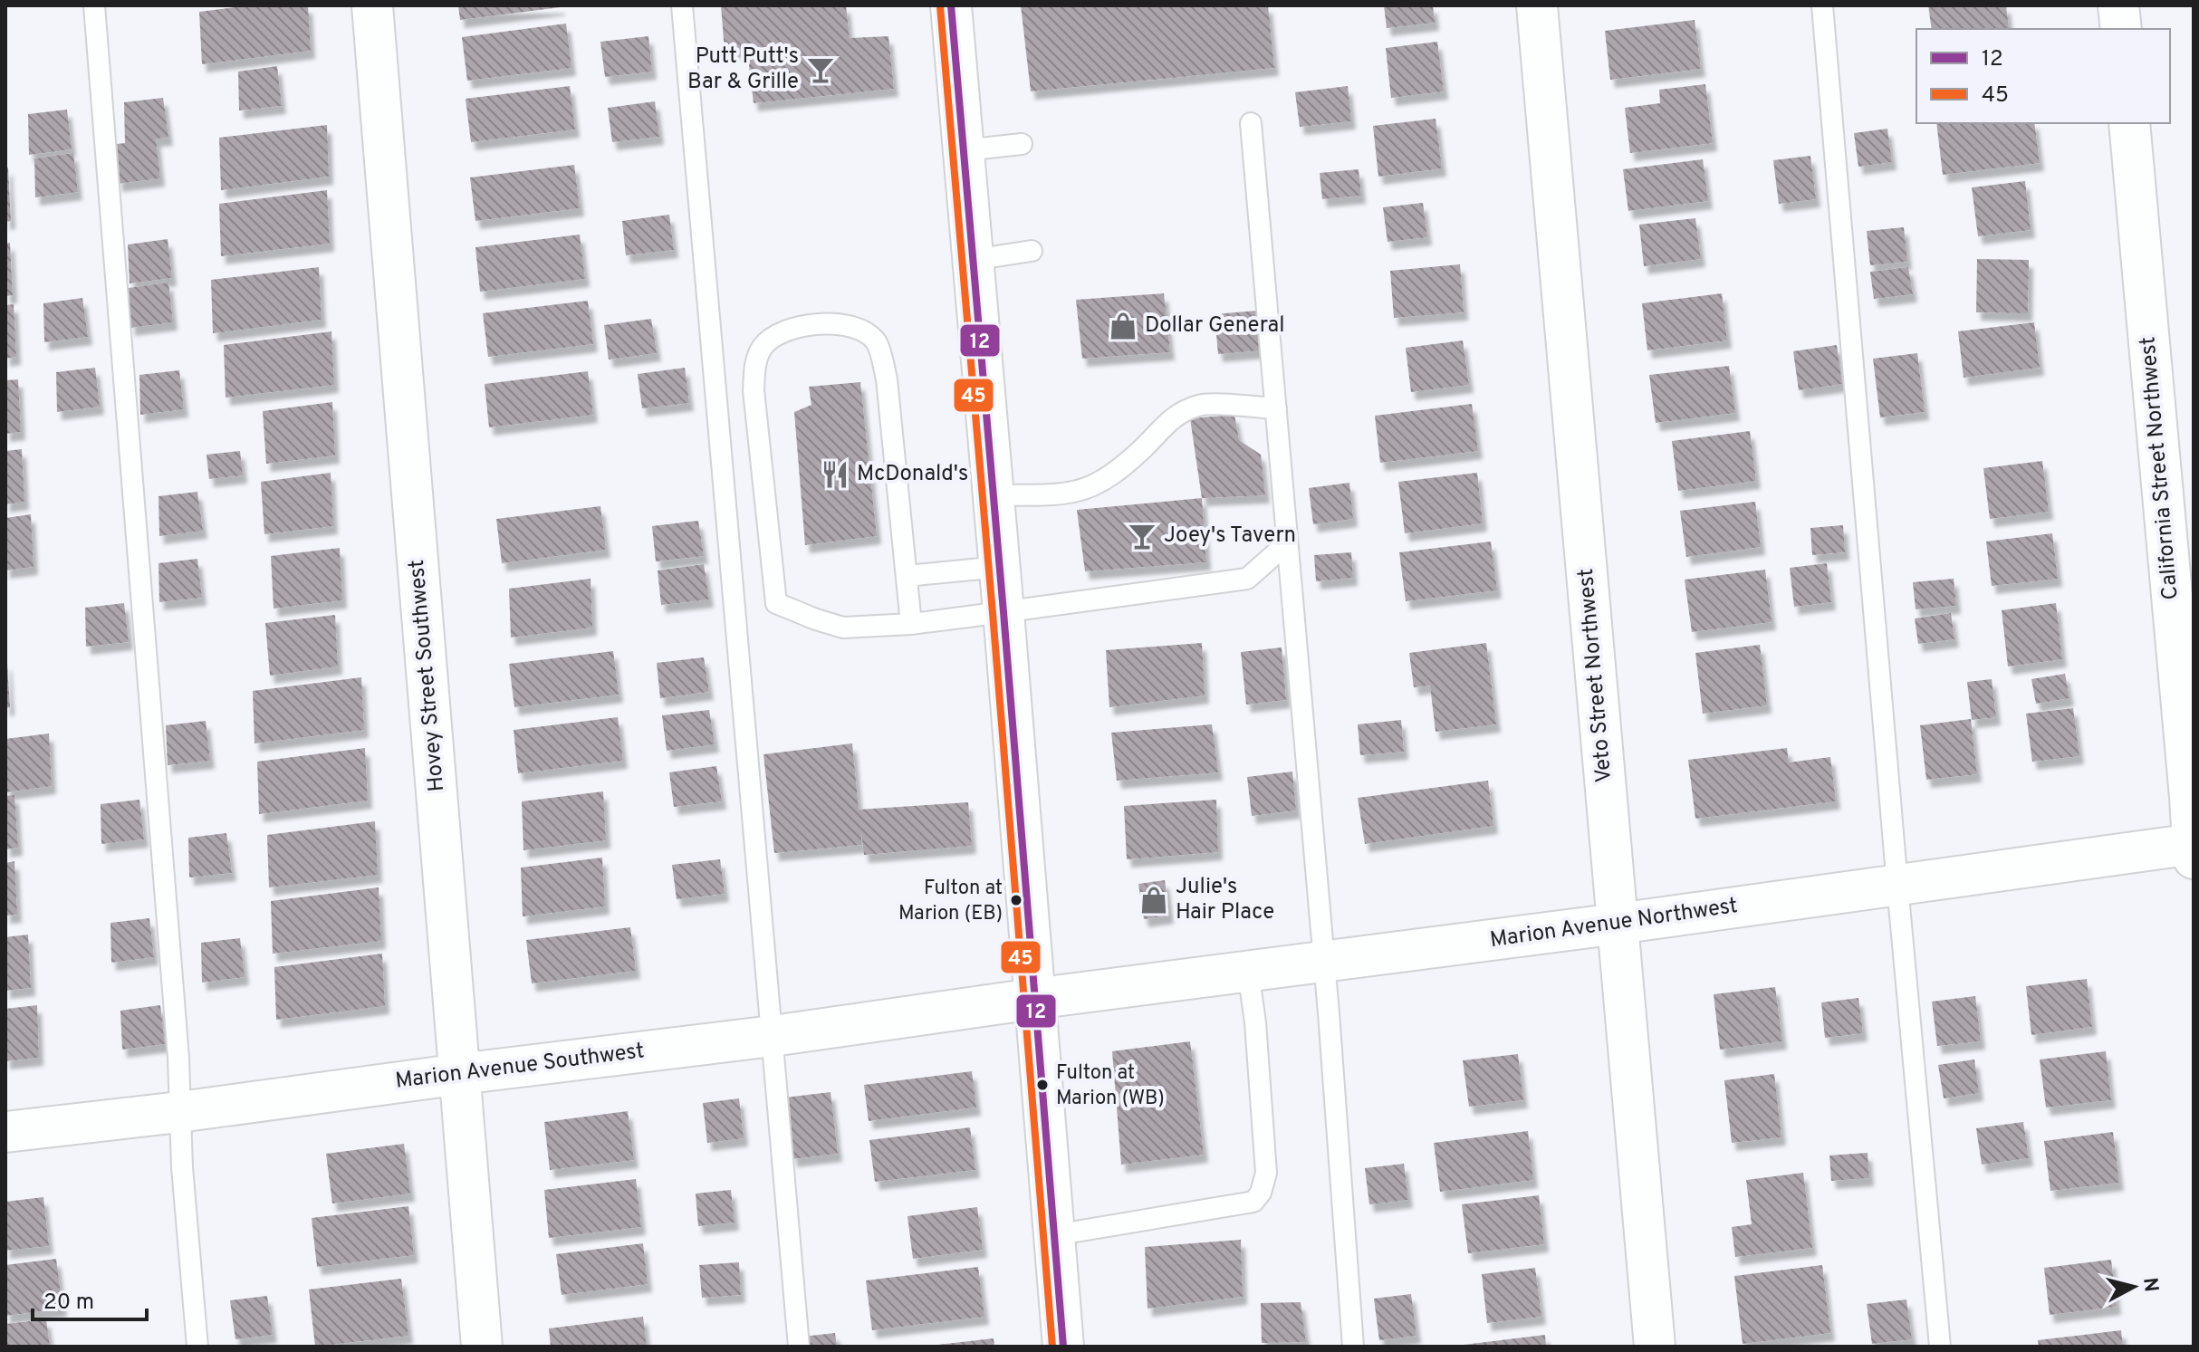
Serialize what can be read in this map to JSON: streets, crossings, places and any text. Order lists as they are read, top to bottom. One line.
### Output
{"streets":{"street":["California Street Northwest","Hovey Street Southwest","Veto Street Northwest","Marion Avenue Northwest","Marion Avenue Southwest"]},"crossings":[["California Street Northwest","Marion Avenue Northwest"],["Hovey Street Southwest","Marion Avenue Southwest"],["Veto Street Northwest","Marion Avenue Northwest"],["Marion Avenue Northwest","Marion Avenue Southwest"]],"places":{"bar":["Putt Putt's Bar & Grille","Joey's Tavern"],"shop":["Dollar General","Julie's Hair Place"],"restaurant":["McDonald's"],"other":["Fulton at Marion (EB)","Fulton at Marion (WB)"]},"lines":["transit line 12","transit line 45"],"legend":["12","45"],"scale_bar":"20 m","north":"right"}
